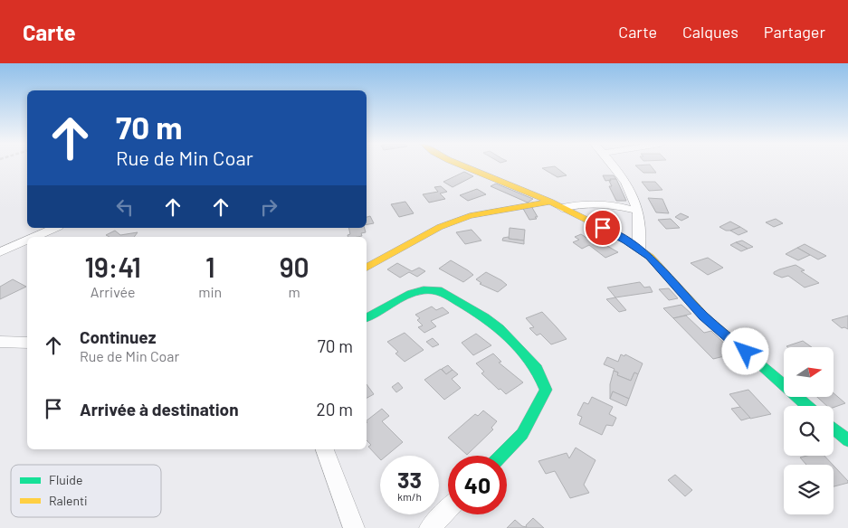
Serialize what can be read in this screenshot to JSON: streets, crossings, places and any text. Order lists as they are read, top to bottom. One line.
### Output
{"legend":["Fluide","Ralenti"],"north":"right","page":{"header":"Carte","nav":["Carte","Calques","Partager"],"turn":["70 m","Rue de Min Coar"],"eta":["19:41","Arrivée","1","min","90","m"],"list":[{"name":"Continuez","note":"Rue de Min Coar","value":"70 m"},{"name":"Arrivée à destination","value":"20 m"}],"speed":"33 km/h","limit":"40"}}
